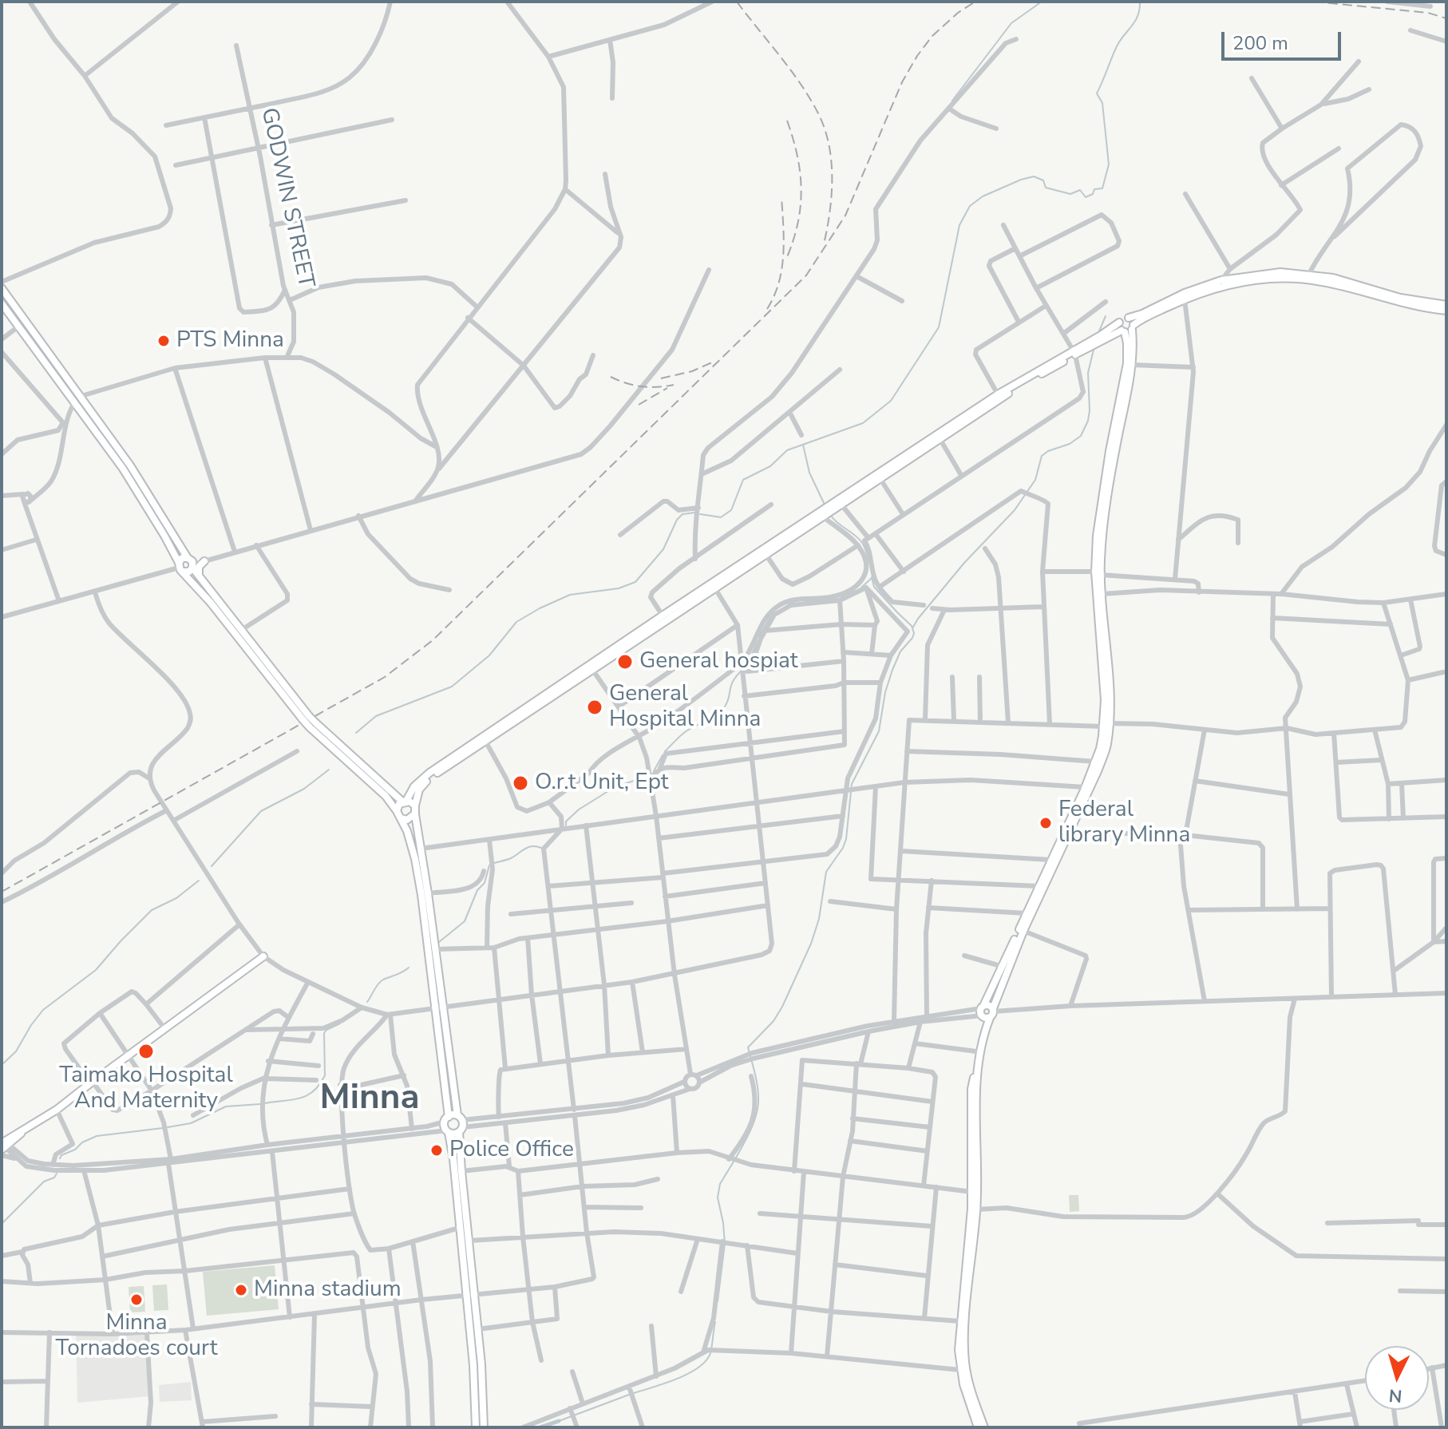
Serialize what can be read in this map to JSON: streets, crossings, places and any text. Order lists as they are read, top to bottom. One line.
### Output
{"streets":{"street":["GODWIN STREET"]},"districts":["Minna"],"places":["PTS Minna","General hospiat","General Hospital Minna","O.r.t Unit, Ept","Federal library Minna","Taimako Hospital And Maternity","Police Office","Minna stadium","Minna Tornadoes court"],"scale_bar":"200 m","north":"bottom"}
